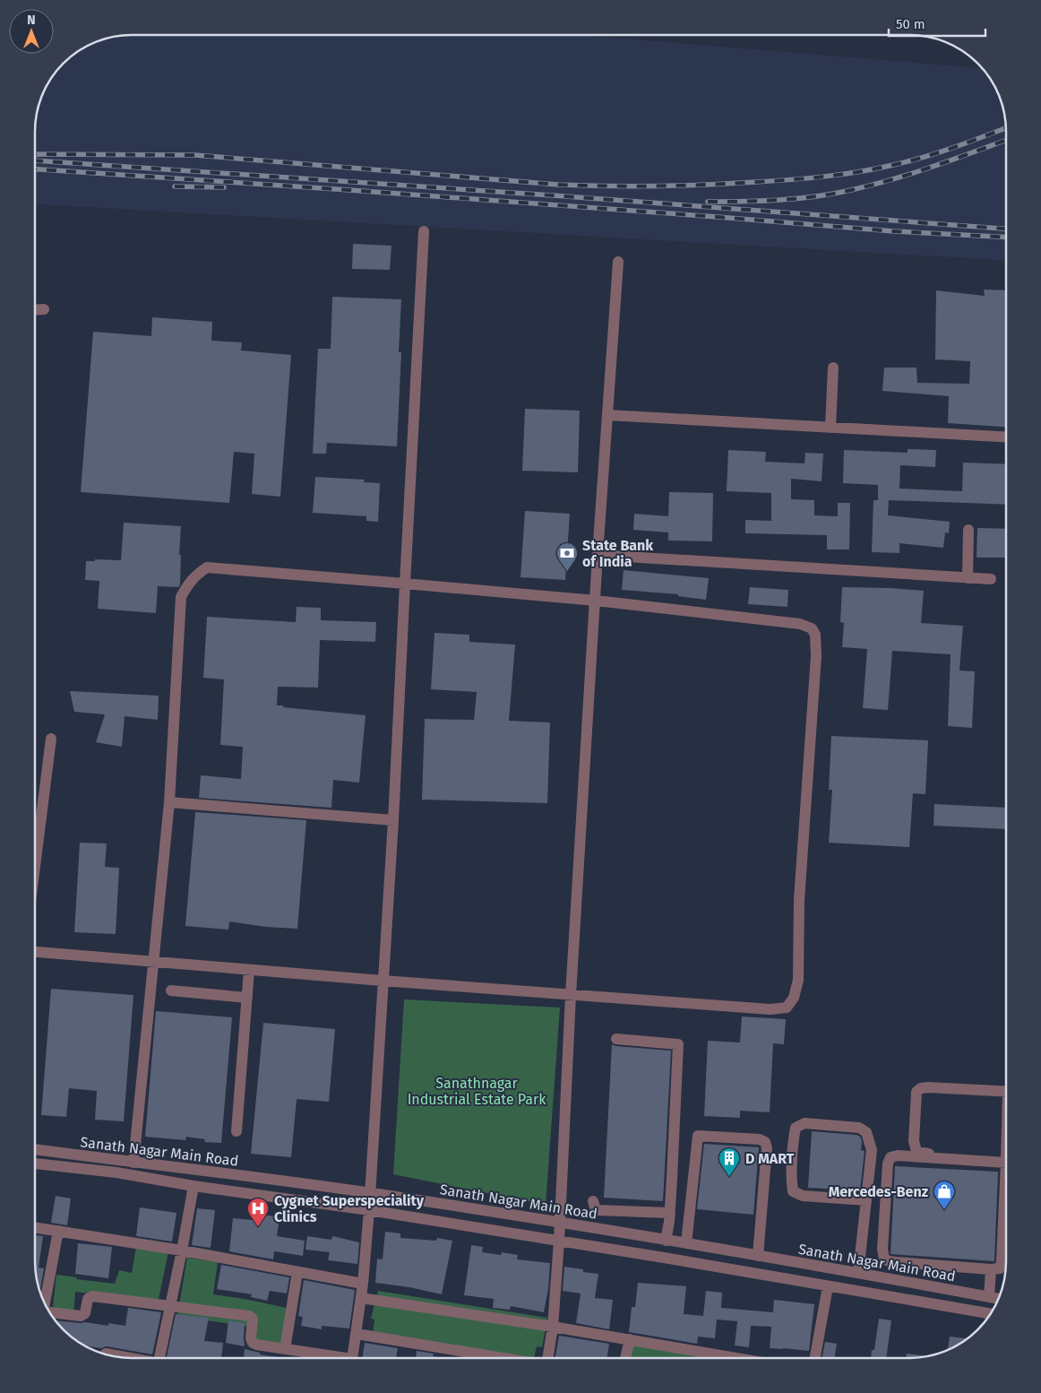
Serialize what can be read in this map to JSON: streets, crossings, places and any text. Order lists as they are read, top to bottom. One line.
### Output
{"streets":{"street":["Sanath Nagar Main Road"]},"parks":["Sanathnagar Industrial Estate Park"],"places":{"bank":["State Bank of India"],"building":["D MART"],"shop":["Mercedes-Benz"],"hospital":["Cygnet Superspeciality Clinics"]},"scale_bar":"50 m","north":"top"}
